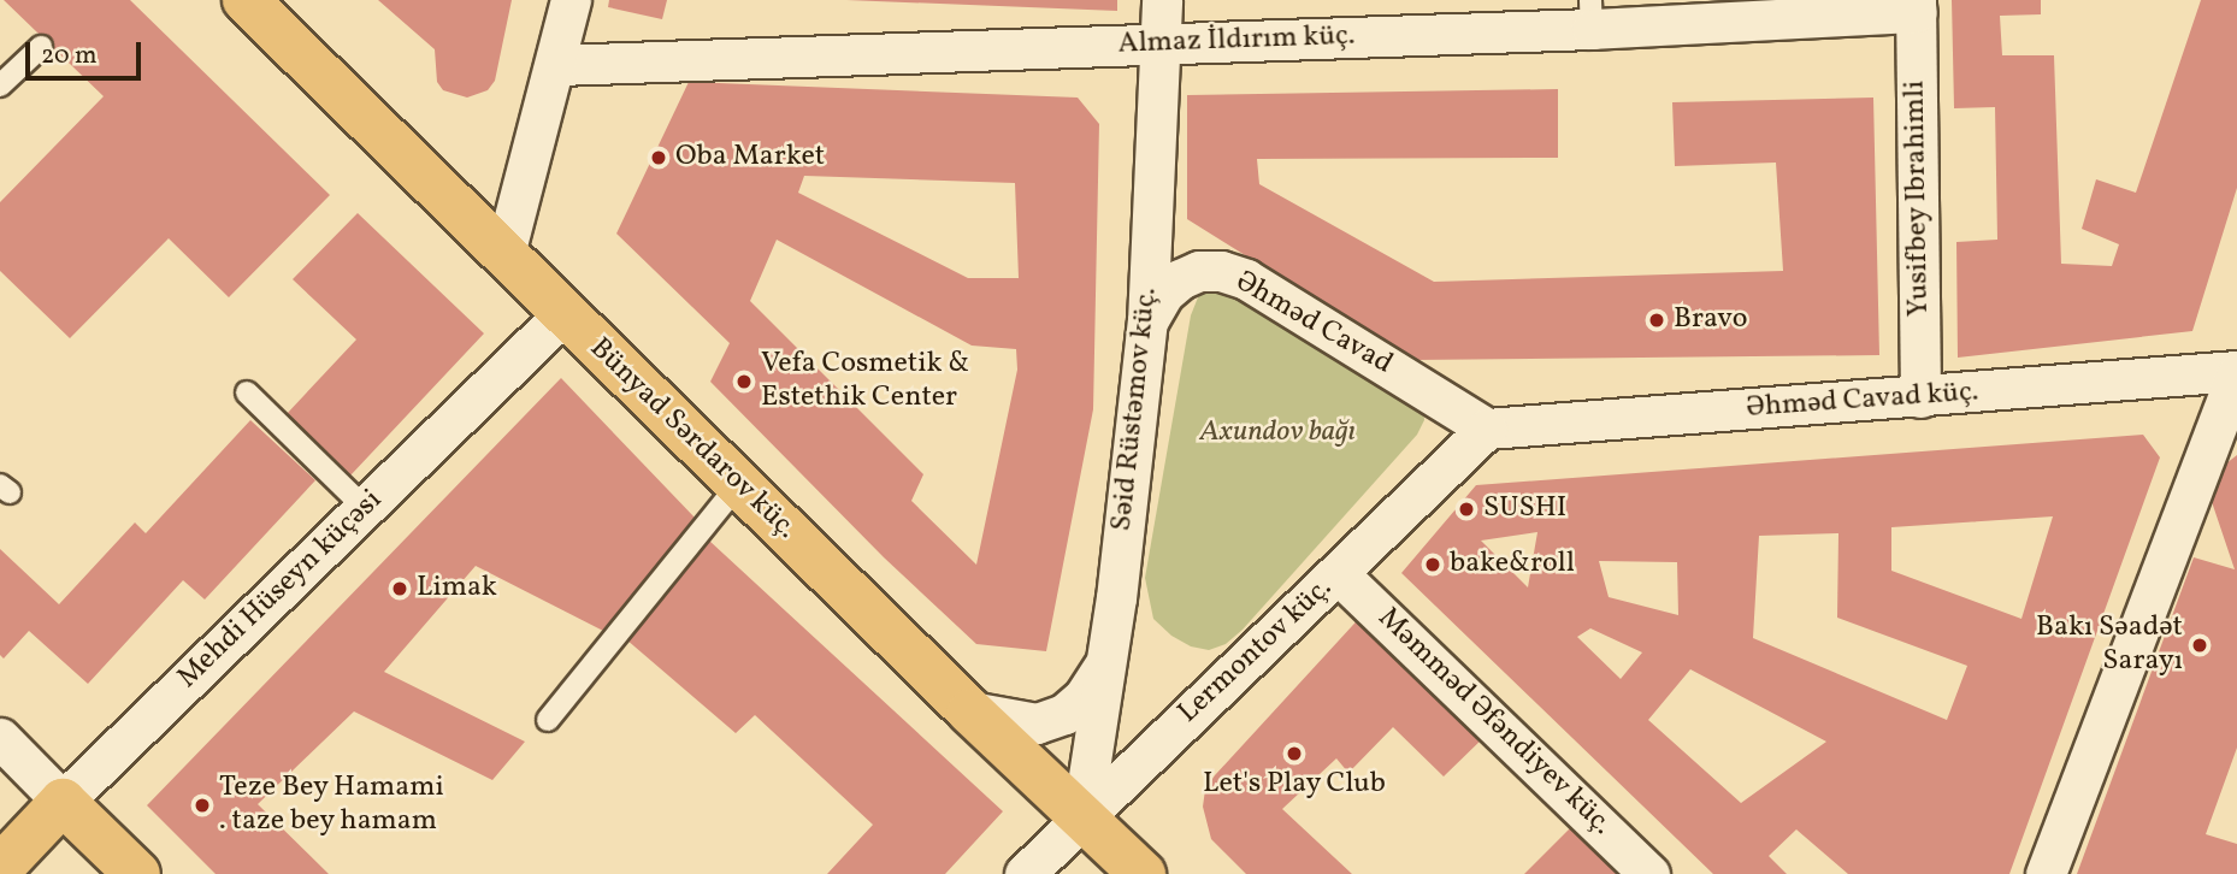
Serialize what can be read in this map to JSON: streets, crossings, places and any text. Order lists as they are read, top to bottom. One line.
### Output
{"streets":{"main road":["Bünyad Sərdarov küç.","Mehdi Hüseyn küçəsi"],"street":["Almaz İldırım küç.","Yusifbey Ibrahimli","Əhməd Cavad","Əhməd Cavad küç.","Səid Rüstəmov küç.","Lermontov küç.","Məmməd Əfəndiyev küç."]},"crossings":[["Almaz İldırım küç.","Yusifbey Ibrahimli"],["Almaz İldırım küç.","Səid Rüstəmov küç."],["Yusifbey Ibrahimli","Əhməd Cavad küç."],["Əhməd Cavad","Əhməd Cavad küç."],["Əhməd Cavad","Səid Rüstəmov küç."],["Əhməd Cavad","Lermontov küç."],["Əhməd Cavad küç.","Lermontov küç."],["Səid Rüstəmov küç.","Bünyad Sərdarov küç."],["Səid Rüstəmov küç.","Lermontov küç."],["Bünyad Sərdarov küç.","Mehdi Hüseyn küçəsi"],["Bünyad Sərdarov küç.","Lermontov küç."],["Lermontov küç.","Məmməd Əfəndiyev küç."]],"parks":["Axundov bağı"],"places":["Oba Market","Bravo","Vefa Cosmetik & Estethik Center","SUSHI","bake&roll","Limak","Bakı Səadət Sarayı","Let's Play Club","Teze Bey Hamami . taze bey hamam"],"scale_bar":"20 m"}
